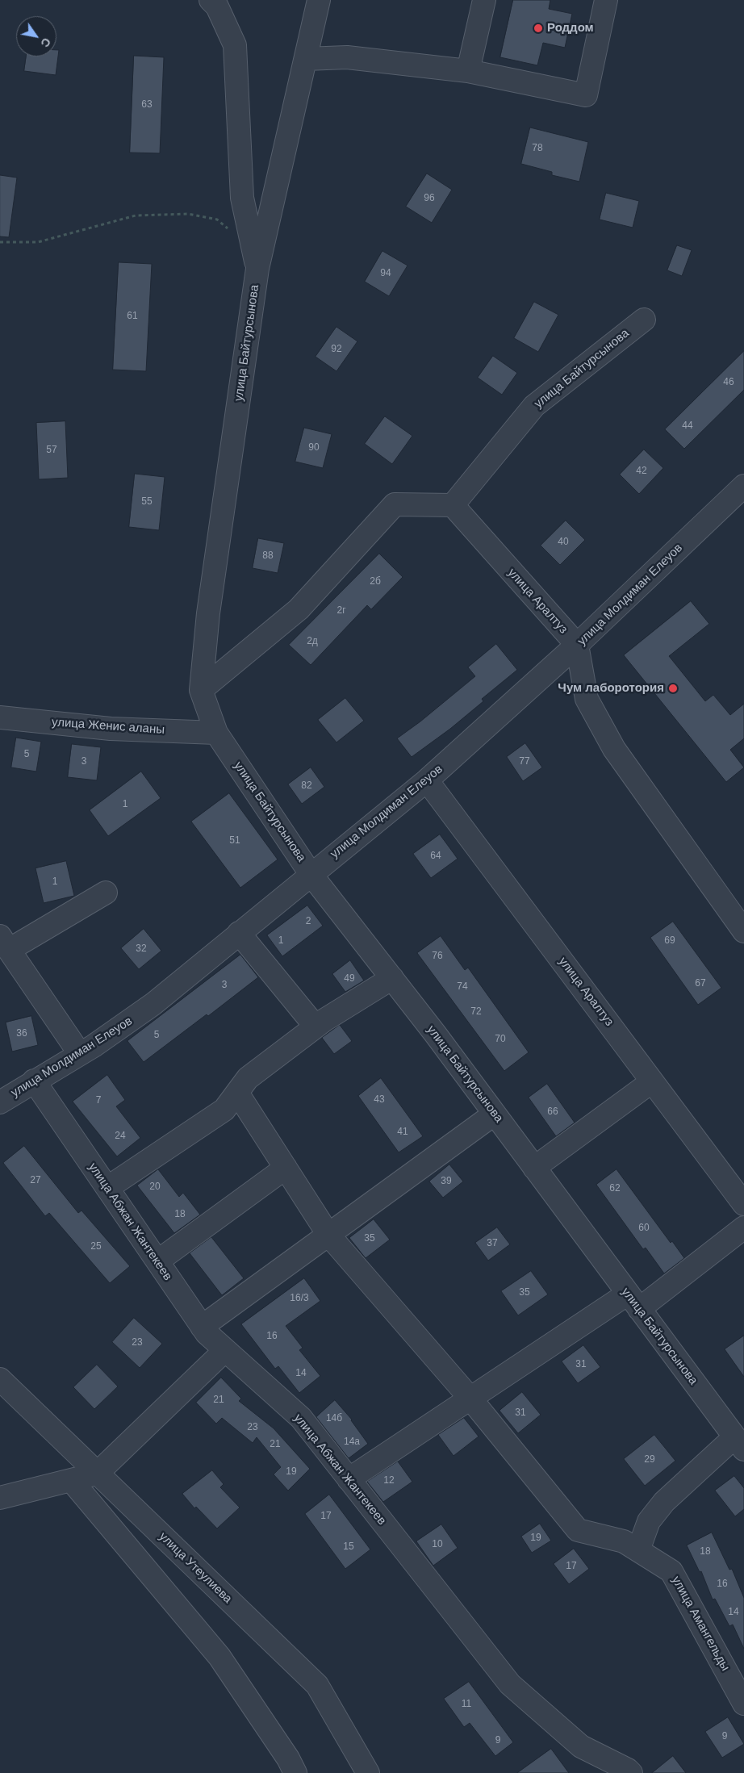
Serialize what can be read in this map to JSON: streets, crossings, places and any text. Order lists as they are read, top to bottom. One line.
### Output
{"streets":{"street":["улица Байтурсынова","улица Молдиман Елеуов","улица Аралтуз","улица Женис аланы","улица Абжан Жантекеев","улица Утеулиева","улица Амангельды"]},"crossings":[["улица Байтурсынова","улица Молдиман Елеуов"],["улица Байтурсынова","улица Аралтуз"],["улица Байтурсынова","улица Женис аланы"],["улица Молдиман Елеуов","улица Аралтуз"],["улица Молдиман Елеуов","улица Абжан Жантекеев"]],"places":["Роддом","Чум лаборотория"],"house_numbers":["63","78","96","94","61","92","46","44","90","57","42","55","40","88","2б","2г","2д","5","3","77","82","1","51","64","1","2","1","69","32","76","49","67","3","74","72","36","5","70","43","7","66","41","24","27","39","20","62","18","60","35","37","25","35","16/3","16","23","31","14","21","31","14б","23","14а","21","29","19","12","17","19","10","15","18","17","16","14","11","9","9"],"north":"bottom right"}
